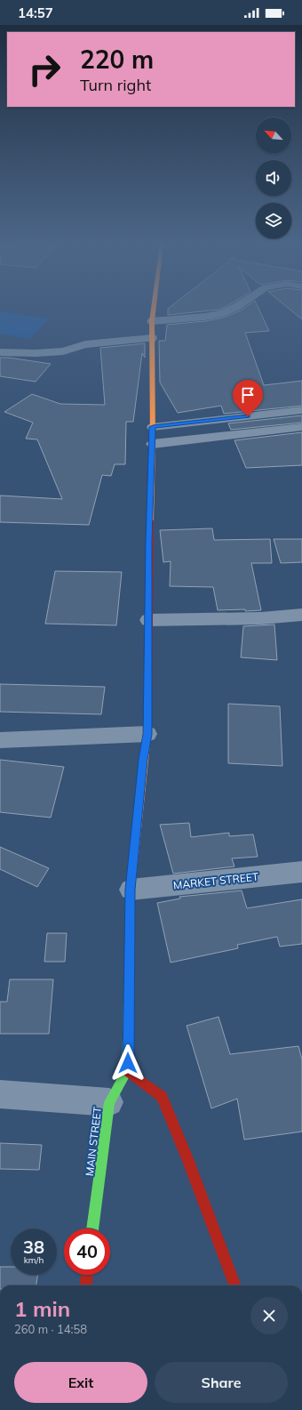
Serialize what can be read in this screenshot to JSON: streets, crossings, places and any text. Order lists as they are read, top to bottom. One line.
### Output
{"streets":{"street":["MARKET STREET","MAIN STREET"]},"crossings":[["MARKET STREET","MAIN STREET"]],"north":"top left","page":{"status":"14:57","turn":["220 m","Turn right"],"speed":"38 km/h","limit":"40","heading":["1 min","260 m · 14:58"],"buttons":["Exit","Share"]}}
